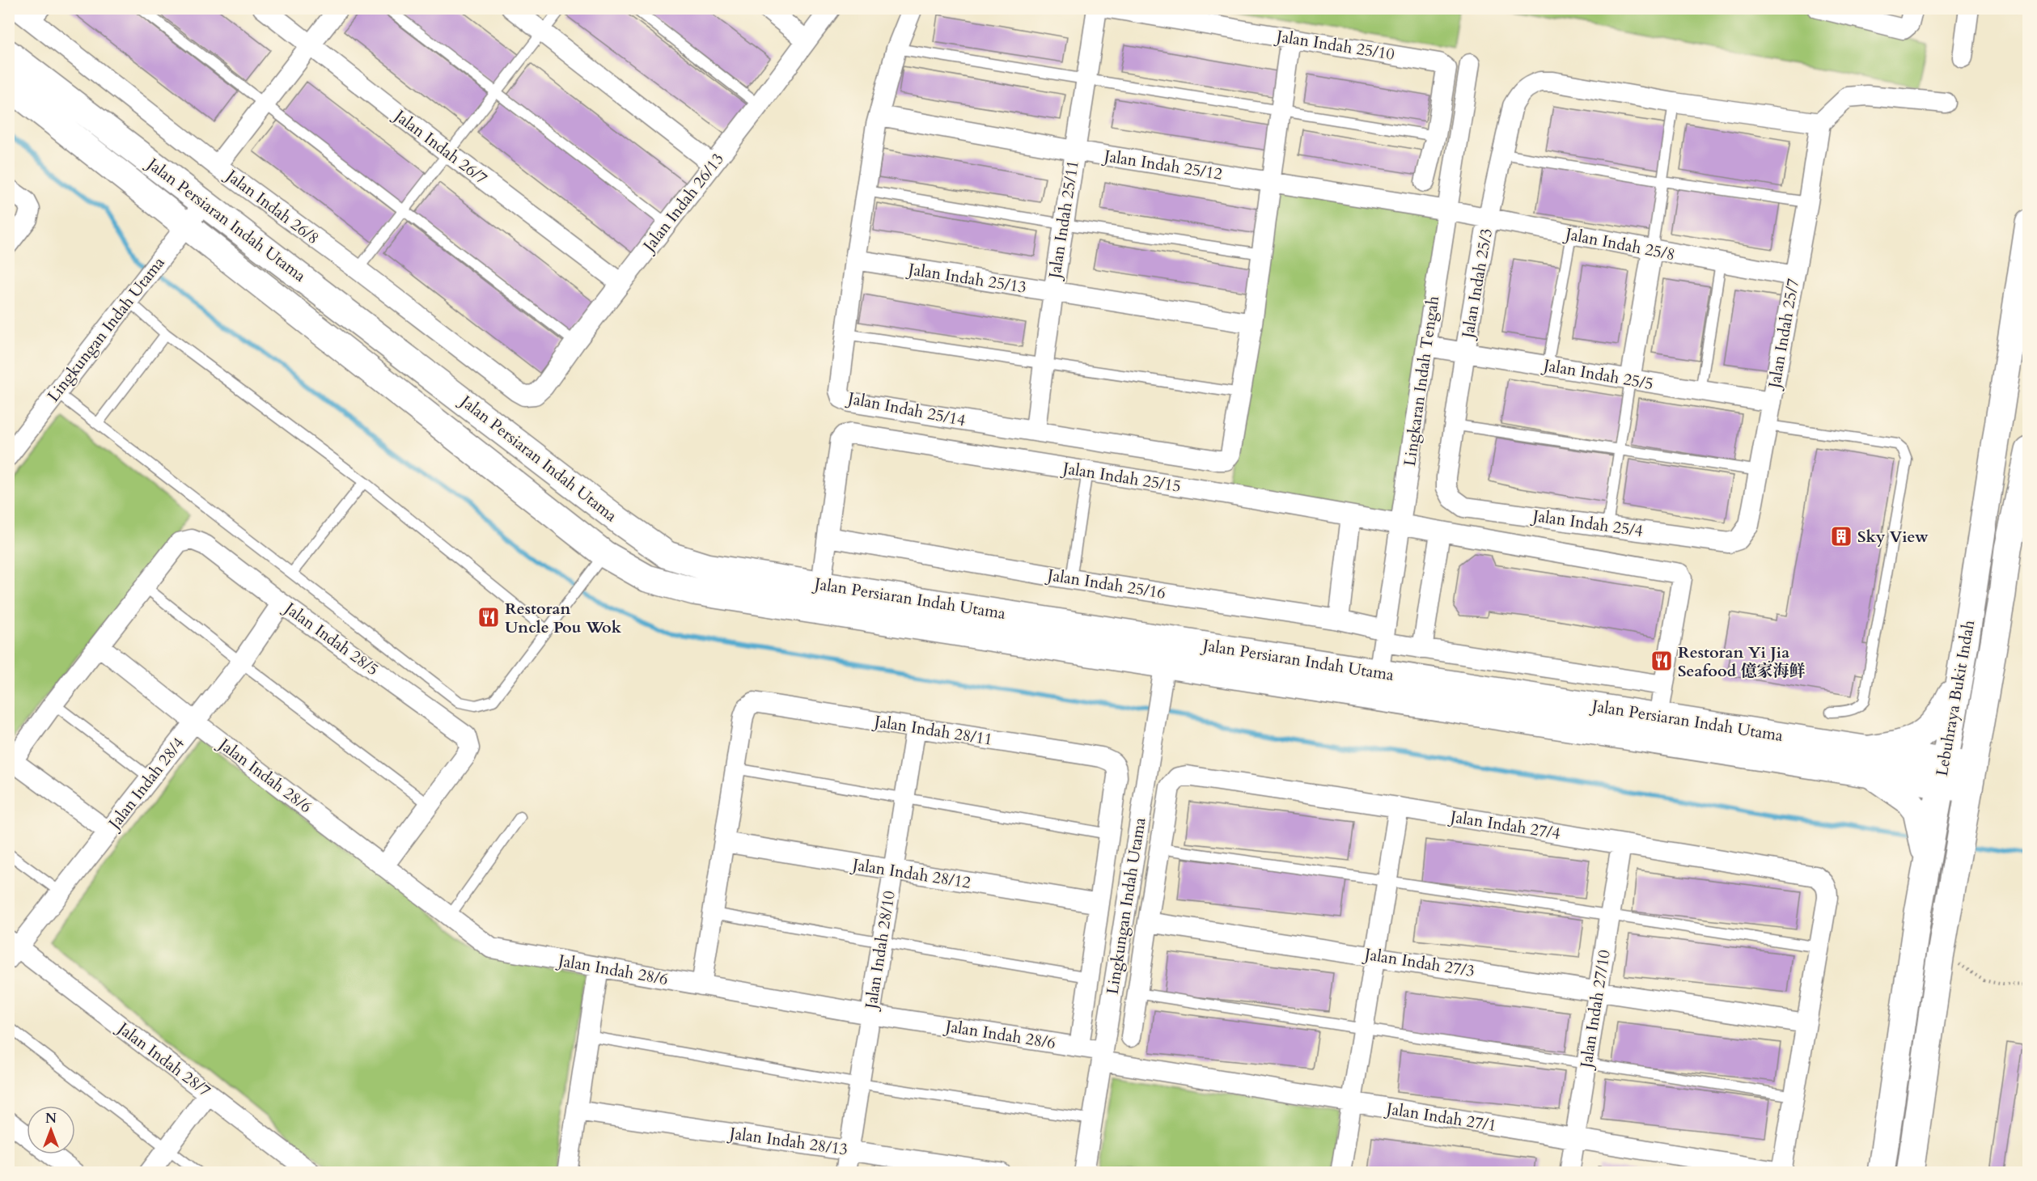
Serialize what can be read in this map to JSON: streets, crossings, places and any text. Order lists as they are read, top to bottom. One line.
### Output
{"streets":{"main road":["Jalan Persiaran Indah Utama","Lebuhraya Bukit Indah"],"street":["Jalan Indah 25/10","Jalan Indah 26/7","Jalan Indah 25/12","Jalan Indah 26/13","Jalan Indah 26/8","Jalan Indah 25/11","Jalan Indah 25/8","Jalan Indah 25/13","Jalan Indah 25/3","Lingkungan Indah Utama","Jalan Indah 25/7","Jalan Indah 25/5","Lingkaran Indah Tengah","Jalan Indah 25/14","Jalan Indah 25/15","Jalan Indah 25/4","Jalan Indah 25/16","Jalan Indah 28/5","Jalan Indah 28/11","Jalan Indah 28/6","Jalan Indah 28/4","Jalan Indah 27/4","Jalan Indah 28/12","Jalan Indah 28/10","Jalan Indah 27/3","Jalan Indah 27/10","Jalan Indah 28/7","Jalan Indah 27/1","Jalan Indah 28/13"]},"crossings":[["Jalan Indah 26/7","Jalan Indah 26/13"],["Jalan Indah 25/12","Jalan Indah 25/11"],["Jalan Indah 25/12","Jalan Indah 25/8"],["Jalan Indah 25/12","Lingkaran Indah Tengah"],["Jalan Indah 25/12","Jalan Indah 25/14"],["Jalan Indah 26/13","Jalan Indah 26/8"],["Jalan Indah 25/11","Jalan Indah 25/13"],["Jalan Indah 25/11","Jalan Indah 25/14"],["Jalan Persiaran Indah Utama","Lingkungan Indah Utama"],["Jalan Persiaran Indah Utama","Lingkaran Indah Tengah"],["Jalan Persiaran Indah Utama","Lebuhraya Bukit Indah"],["Jalan Indah 25/8","Jalan Indah 25/3"],["Jalan Indah 25/8","Jalan Indah 25/7"],["Jalan Indah 25/8","Lingkaran Indah Tengah"],["Jalan Indah 25/13","Jalan Indah 25/14"],["Jalan Indah 25/3","Jalan Indah 25/5"],["Jalan Indah 25/3","Jalan Indah 25/4"],["Lingkungan Indah Utama","Jalan Indah 28/6"],["Lingkungan Indah Utama","Jalan Indah 27/1"],["Jalan Indah 25/7","Jalan Indah 25/5"],["Jalan Indah 25/7","Jalan Indah 25/4"],["Jalan Indah 25/5","Lingkaran Indah Tengah"],["Lingkaran Indah Tengah","Jalan Indah 25/15"],["Lingkaran Indah Tengah","Jalan Indah 25/16"],["Jalan Indah 25/15","Jalan Indah 25/16"],["Jalan Indah 28/5","Jalan Indah 28/4"],["Jalan Indah 28/11","Jalan Indah 28/10"],["Jalan Indah 28/6","Jalan Indah 28/4"],["Jalan Indah 28/6","Jalan Indah 28/10"],["Jalan Indah 28/6","Jalan Indah 27/1"],["Jalan Indah 28/4","Jalan Indah 28/7"],["Jalan Indah 27/4","Jalan Indah 27/10"],["Jalan Indah 28/12","Jalan Indah 28/10"],["Jalan Indah 28/10","Jalan Indah 28/13"],["Jalan Indah 27/3","Jalan Indah 27/10"],["Jalan Indah 27/10","Jalan Indah 27/1"]],"places":{"building":["Sky View"],"restaurant":["Restoran Uncle Pou Wok","Restoran Yi Jia Seafood 億家海鲜"]},"north":"top"}
